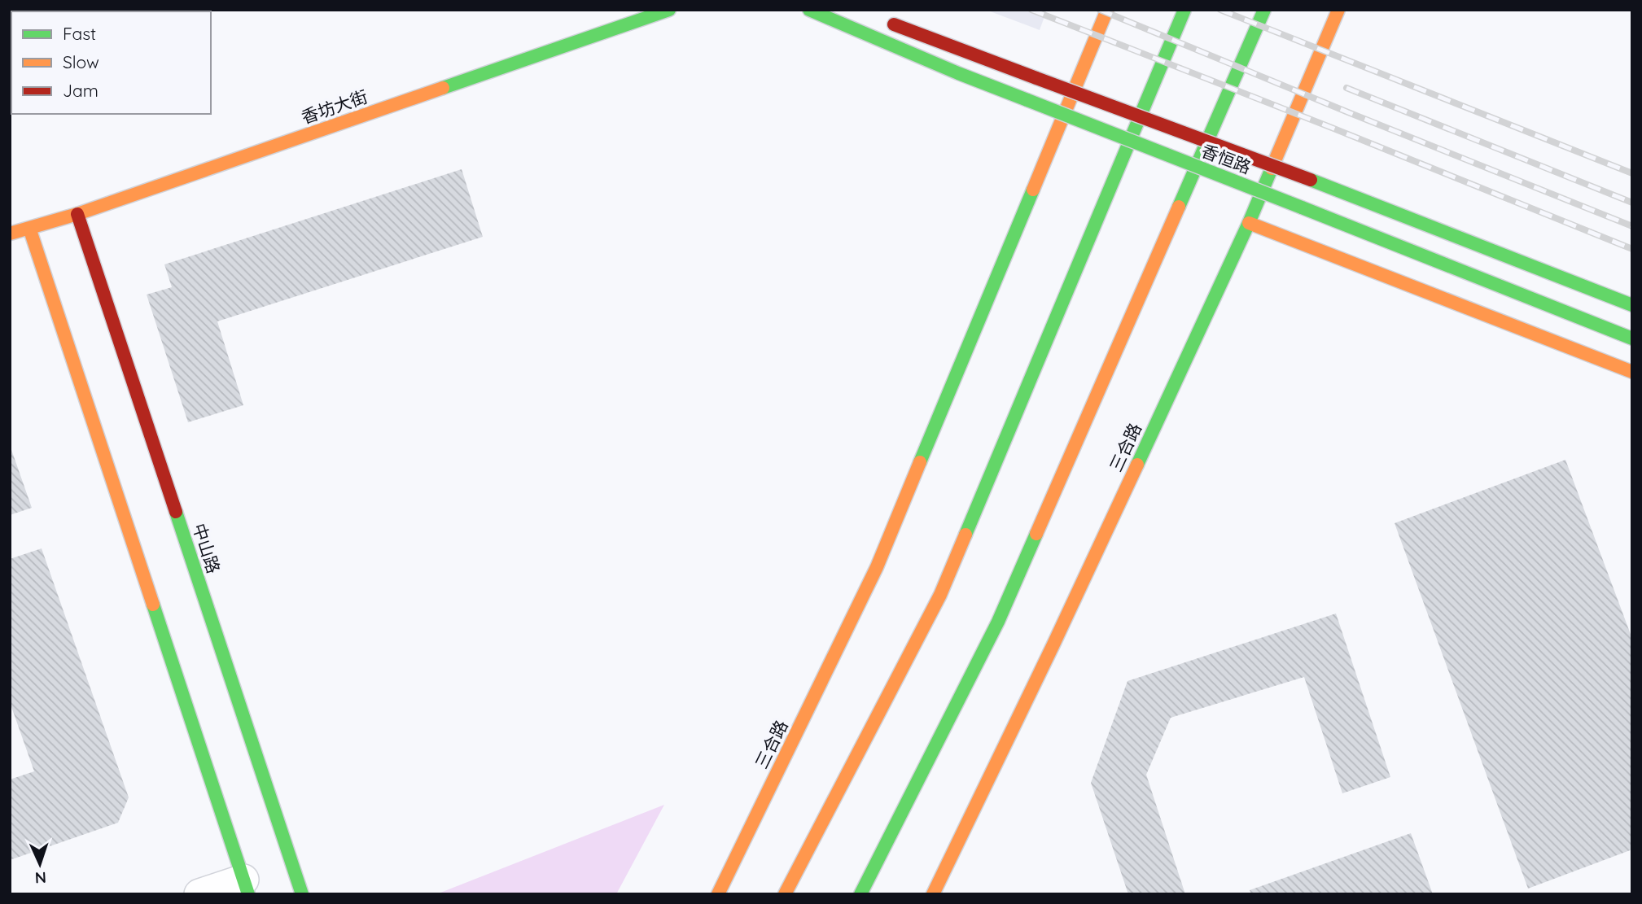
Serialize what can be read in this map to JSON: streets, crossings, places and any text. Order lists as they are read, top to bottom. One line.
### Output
{"streets":{"main road":["香坊大街","香恒路","三合路","中山路"]},"crossings":[["香坊大街","中山路"]],"legend":["Fast","Slow","Jam"],"north":"bottom"}
